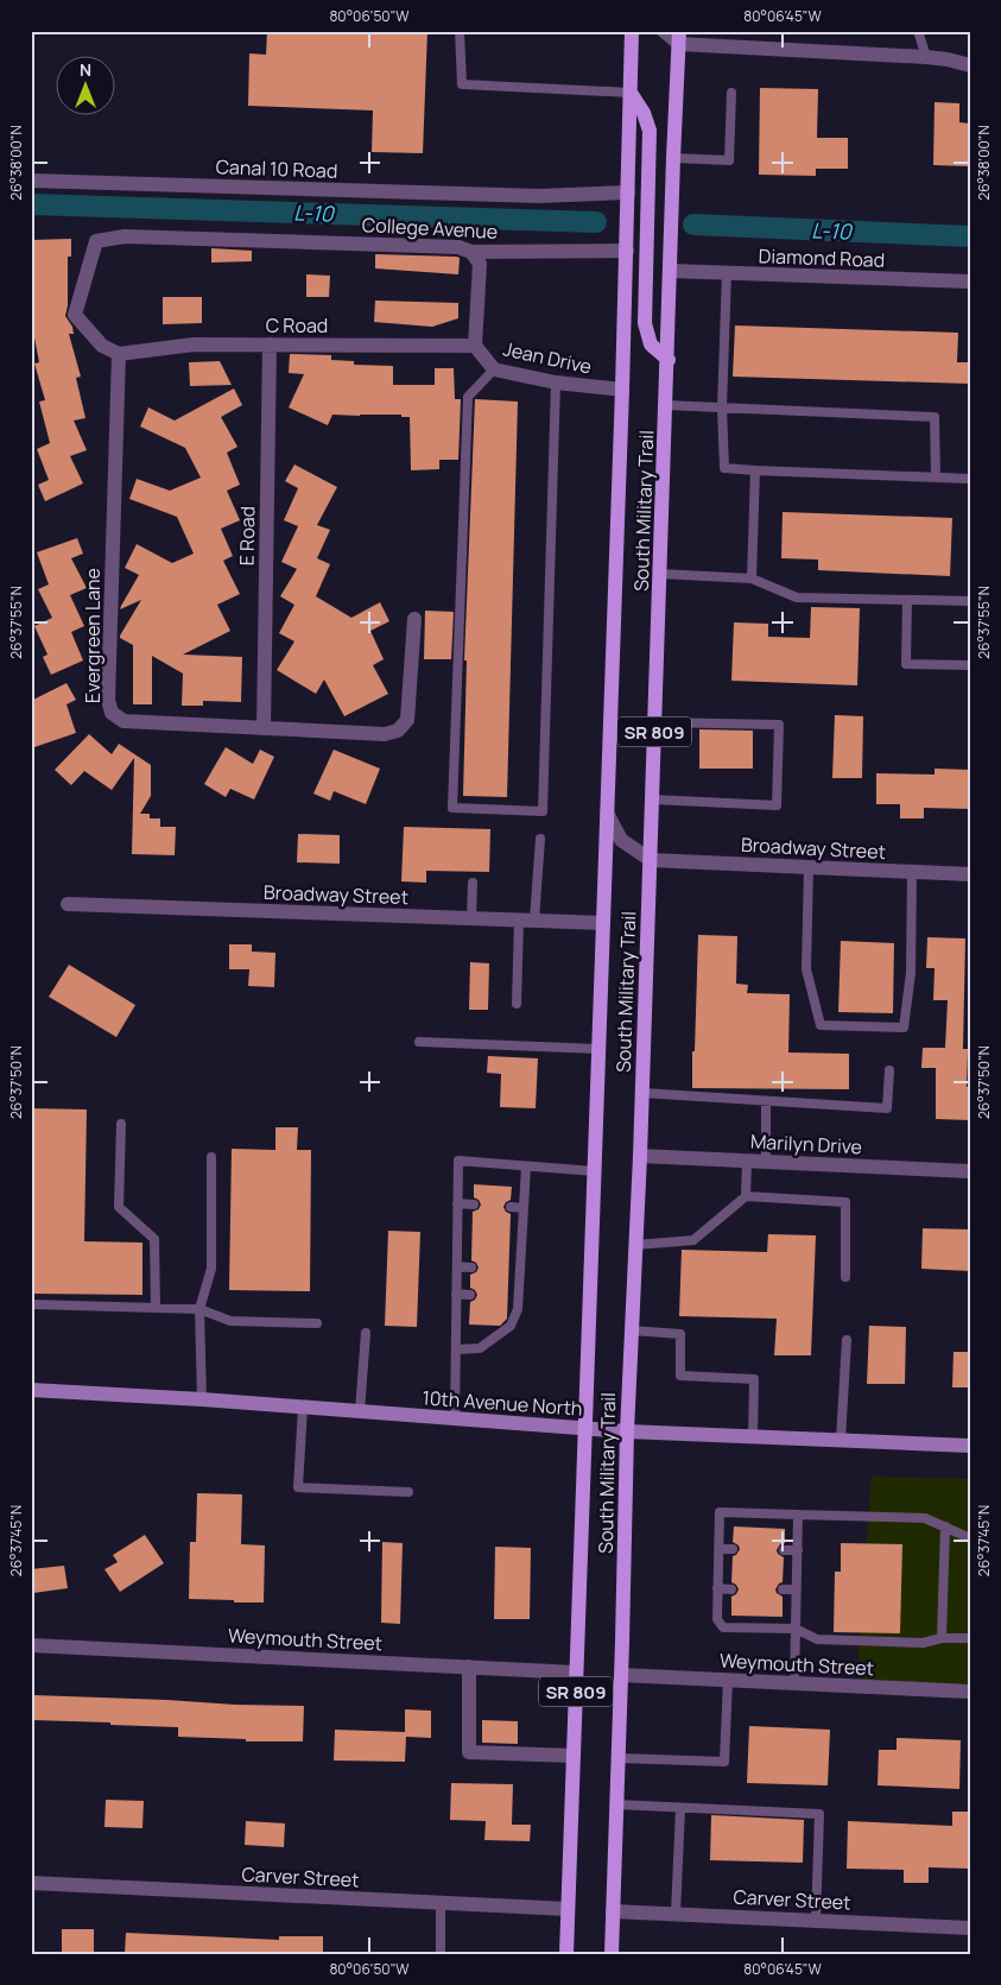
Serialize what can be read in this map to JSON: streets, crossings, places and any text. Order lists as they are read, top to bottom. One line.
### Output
{"streets":{"main road":["South Military Trail","SR 809"],"street":["Canal 10 Road","College Avenue","Diamond Road","C Road","Jean Drive","E Road","Evergreen Lane","Broadway Street","Marilyn Drive","10th Avenue North","Weymouth Street","Carver Street"]},"crossings":[["Canal 10 Road","South Military Trail"],["College Avenue","C Road"],["College Avenue","South Military Trail"],["College Avenue","Evergreen Lane"],["Diamond Road","South Military Trail"],["C Road","Jean Drive"],["C Road","E Road"],["C Road","Evergreen Lane"],["Jean Drive","South Military Trail"],["South Military Trail","Broadway Street"],["South Military Trail","Marilyn Drive"],["South Military Trail","10th Avenue North"],["South Military Trail","Weymouth Street"],["South Military Trail","Carver Street"],["E Road","Evergreen Lane"]],"water":["L-10"],"north":"top","coordinates":["80°06'50\"W","80°06'45\"W","26°38'00\"N","26°37'55\"N","26°37'50\"N","26°37'45\"N"]}
